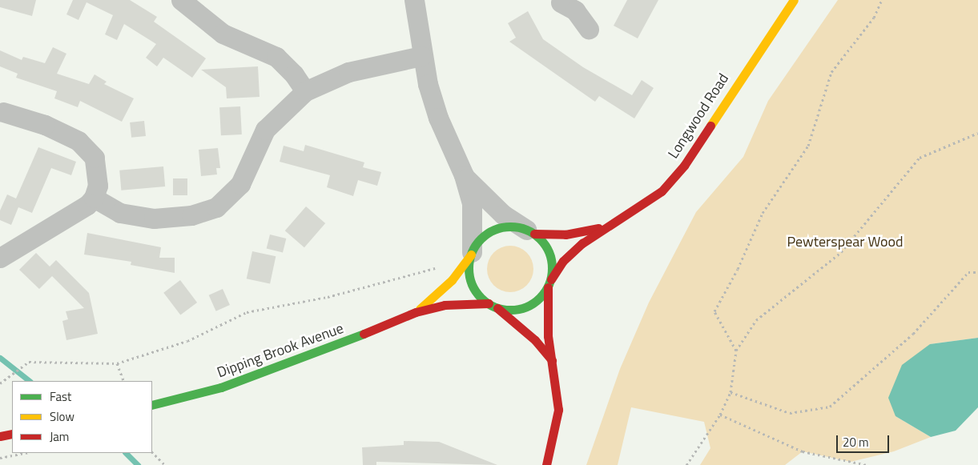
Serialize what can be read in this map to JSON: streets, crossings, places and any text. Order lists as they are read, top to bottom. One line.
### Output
{"streets":{"street":["Longwood Road","Dipping Brook Avenue"]},"crossings":[["Longwood Road","Dipping Brook Avenue"]],"parks":["Pewterspear Wood"],"legend":["Fast","Slow","Jam"],"scale_bar":"20 m"}
